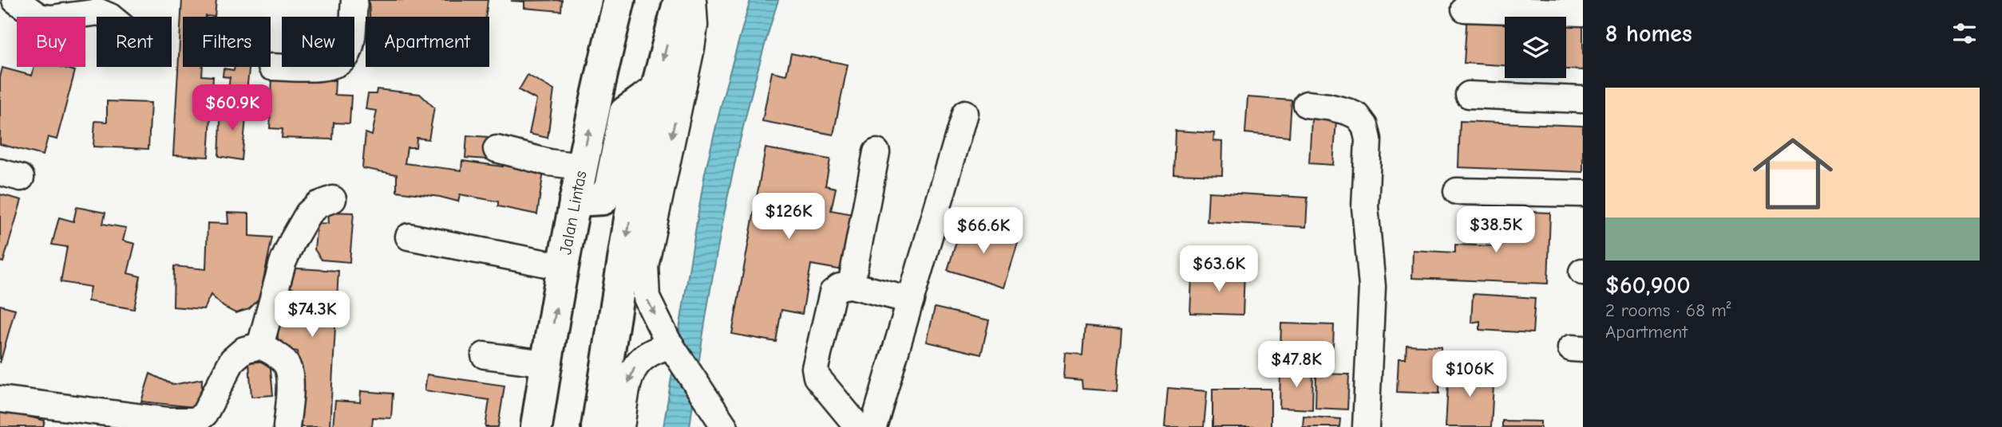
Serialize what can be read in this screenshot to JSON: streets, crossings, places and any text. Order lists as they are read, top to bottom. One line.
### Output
{"streets":{"highway":["Jalan Lintas"]},"page":{"heading":"8 homes","chip":["Buy","Rent","Filters","New","Apartment"],"list":[{"name":"$60,900","note":"2 rooms · 68 m² · Apartment"}],"price":["$60.9K","$126K","$38.5K","$66.6K","$63.6K","$74.3K","$47.8K","$106K"]}}
